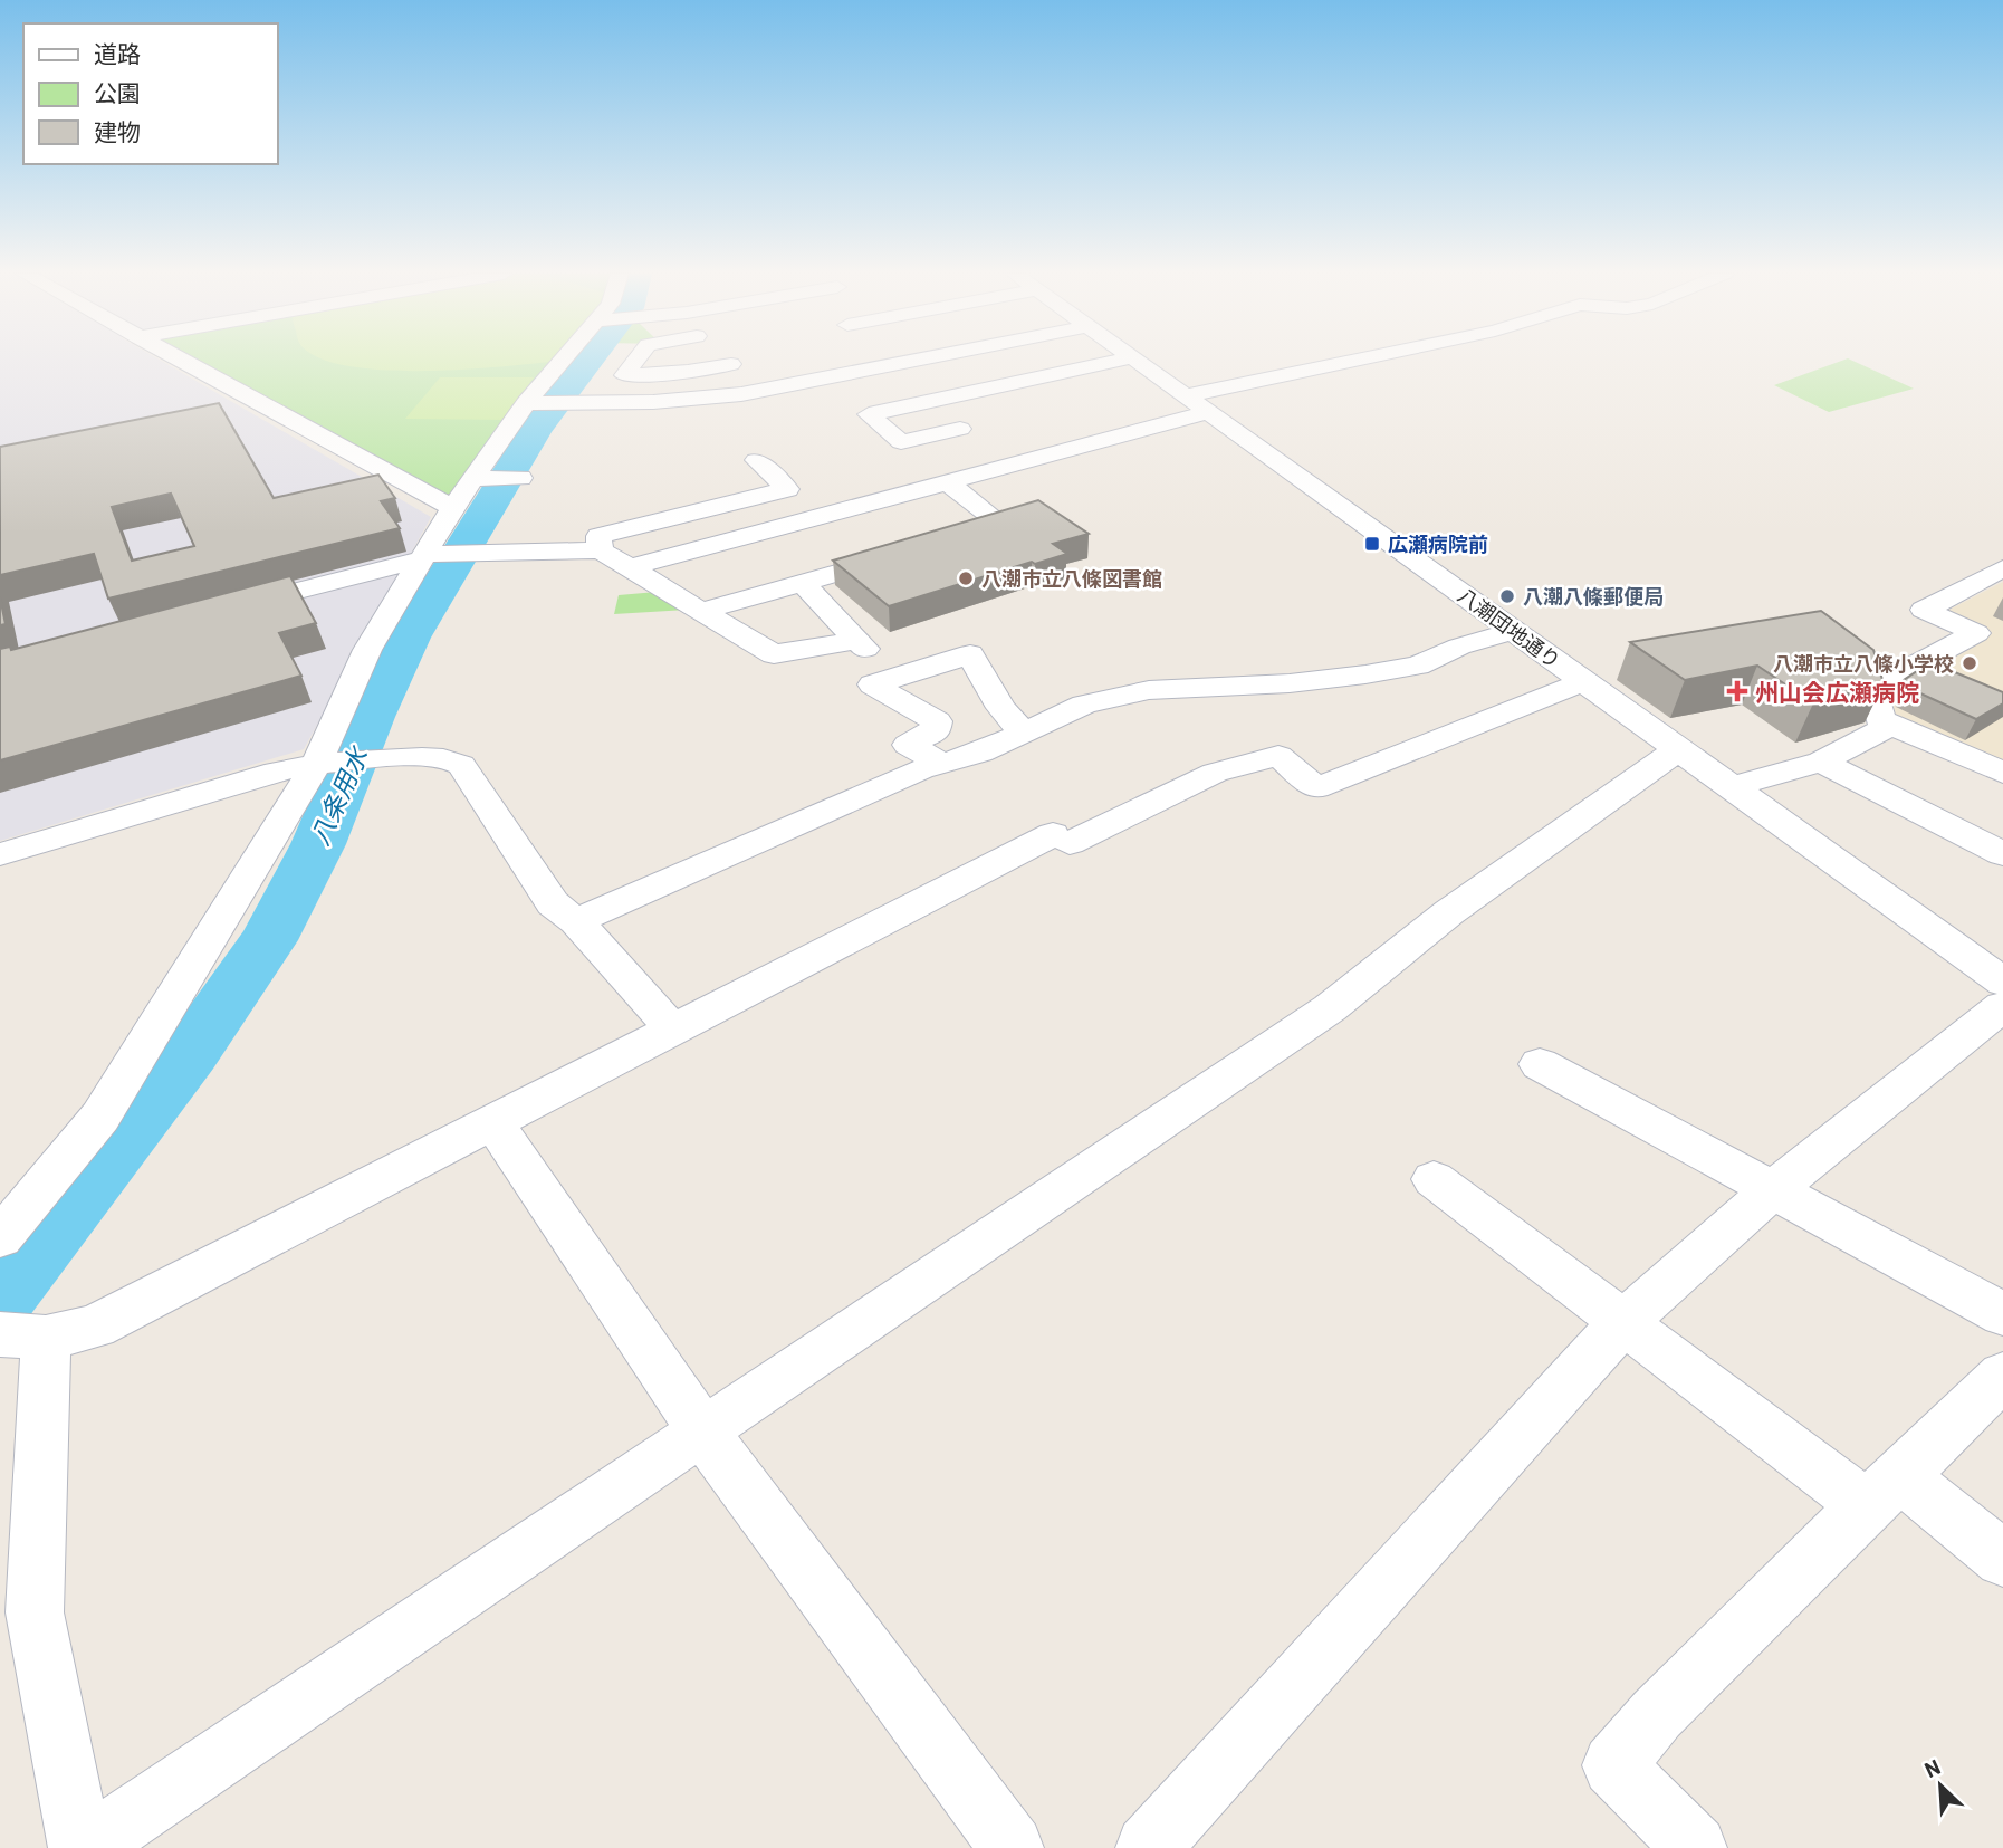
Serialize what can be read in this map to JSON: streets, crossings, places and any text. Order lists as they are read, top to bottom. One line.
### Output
{"streets":{"street":["八潮団地通り"]},"water":["八条用水"],"places":{"transit":["広瀬病院前"],"other":["八潮市立八條図書館","八潮八條郵便局","八潮市立八條小学校"],"health":["州山会広瀬病院"]},"legend":["道路","公園","建物"],"north":"top left"}
